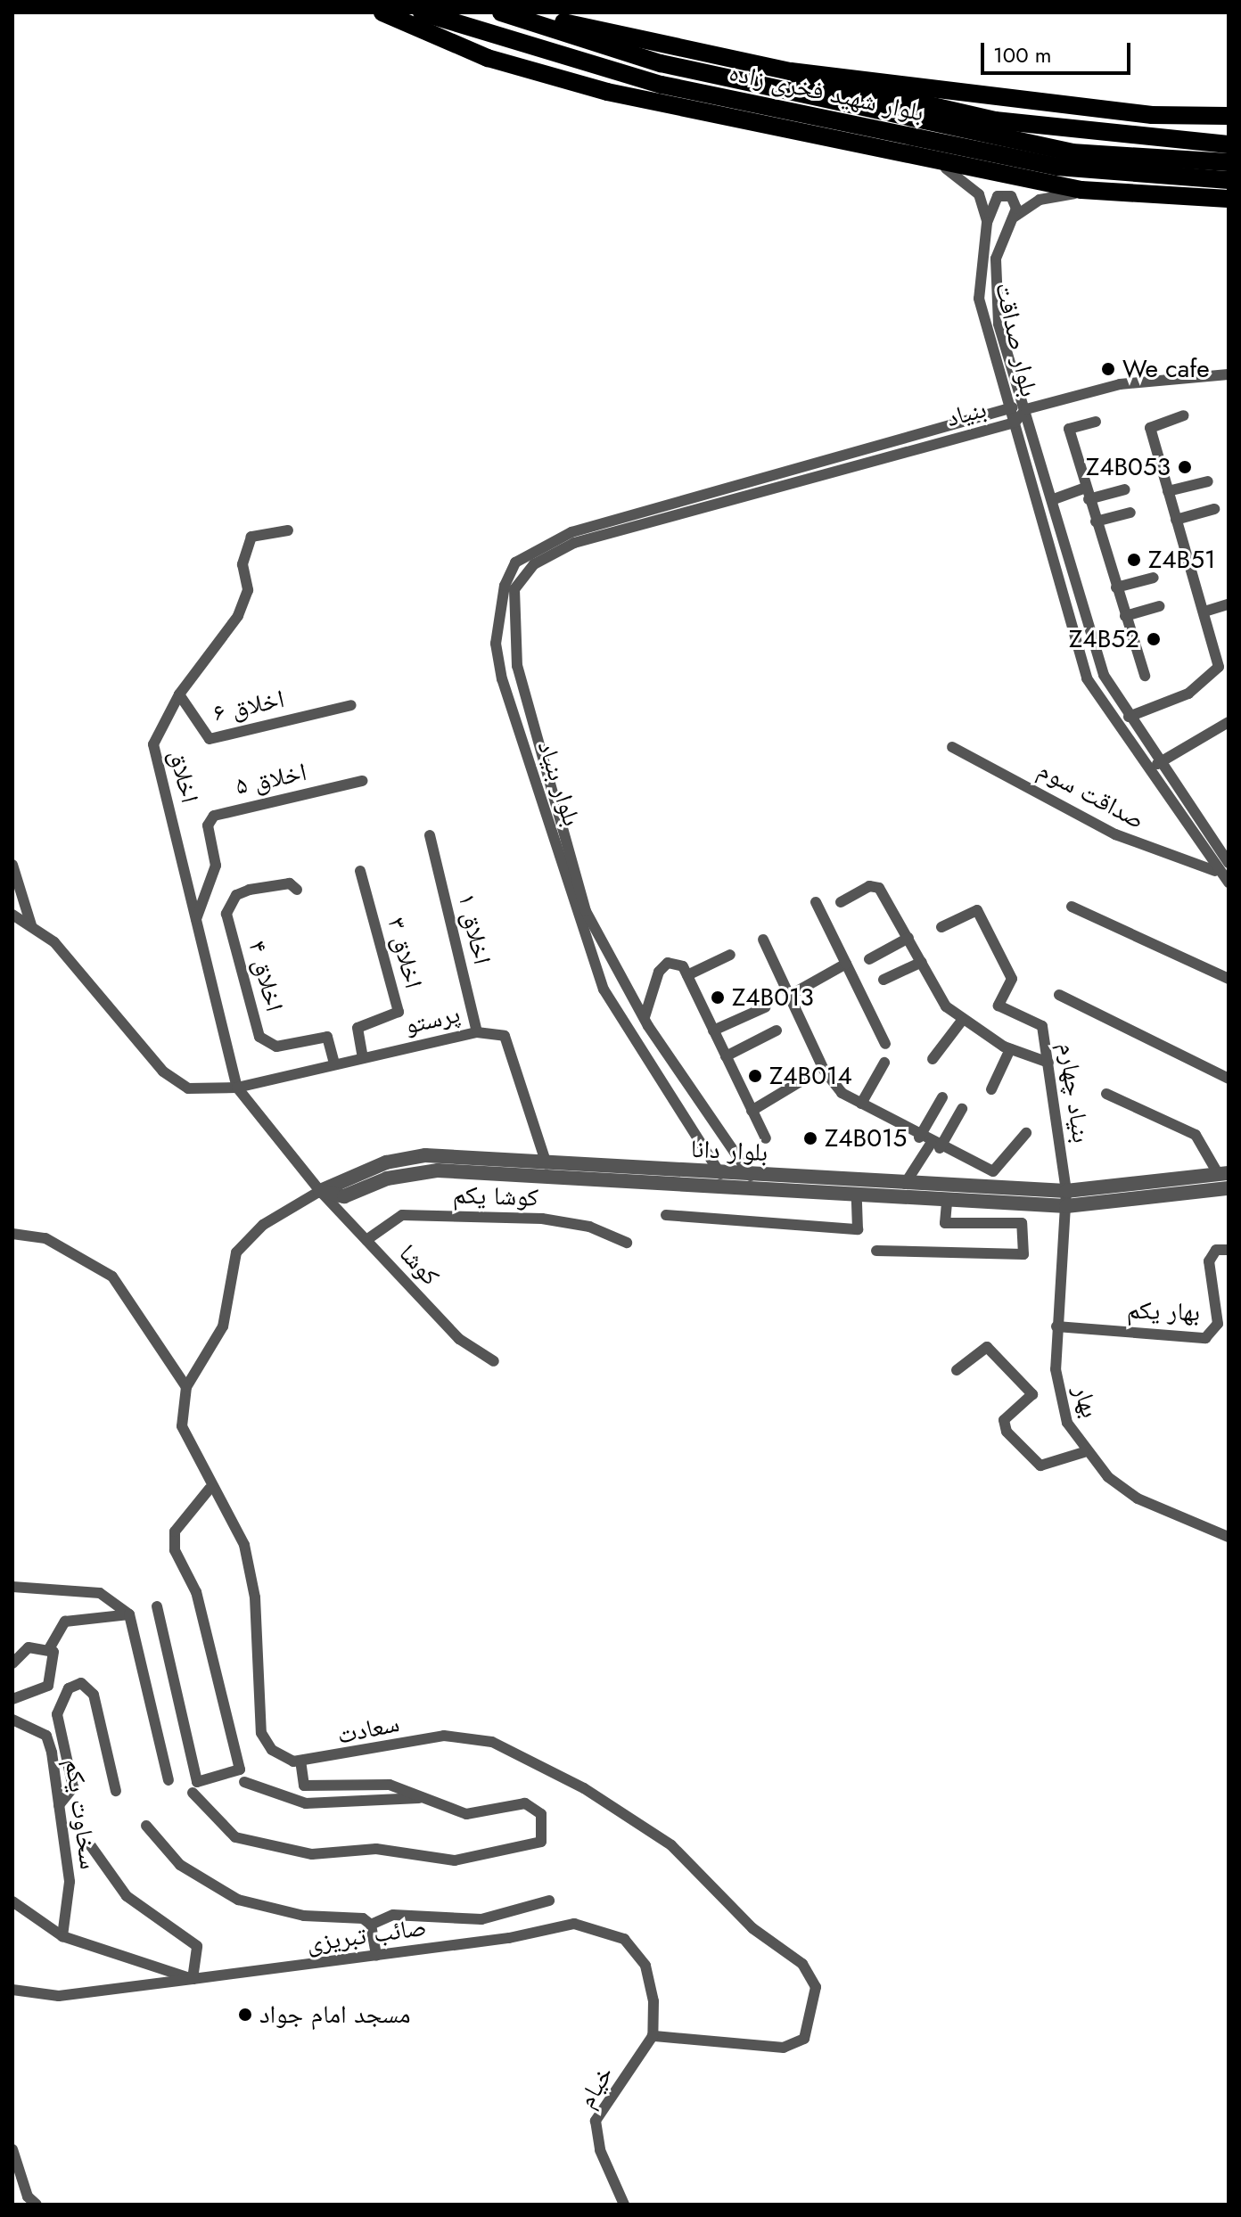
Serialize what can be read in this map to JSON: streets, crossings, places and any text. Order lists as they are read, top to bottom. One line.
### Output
{"streets":{"main road":["بلوار شهید فخری زاده"],"street":["بلوار صداقت","بنیاد","اخلاق ۶","اخلاق","اخلاق ۵","بلوار بنیاد","صداقت سوم","اخلاق ۱","اخلاق ۳","اخلاق ۴","پرستو","بنیاد چهارم","بلوار دانا","کوشا یکم","کوشا","بهار یکم","بهار","سعادت","سخاوت یکم","صائب تبریزی","خیام"]},"crossings":[["بلوار صداقت","بنیاد"],["بلوار صداقت","بلوار بنیاد"],["بلوار صداقت","صداقت سوم"],["بنیاد","بلوار بنیاد"],["اخلاق ۶","اخلاق"],["اخلاق","اخلاق ۵"],["اخلاق","پرستو"],["بلوار بنیاد","بلوار دانا"],["اخلاق ۱","پرستو"],["اخلاق ۳","پرستو"],["اخلاق ۴","پرستو"],["پرستو","بلوار دانا"],["بنیاد چهارم","بلوار دانا"],["بنیاد چهارم","بهار"],["بلوار دانا","کوشا"],["بلوار دانا","بهار"],["کوشا یکم","کوشا"],["بهار یکم","بهار"],["سعادت","صائب تبریزی"],["سعادت","خیام"],["سخاوت یکم","صائب تبریزی"],["صائب تبریزی","خیام"]],"places":["We cafe","Z4B053","Z4B51","Z4B52","Z4B013","Z4B014","Z4B015","مسجد امام جواد"],"scale_bar":"100 m"}
